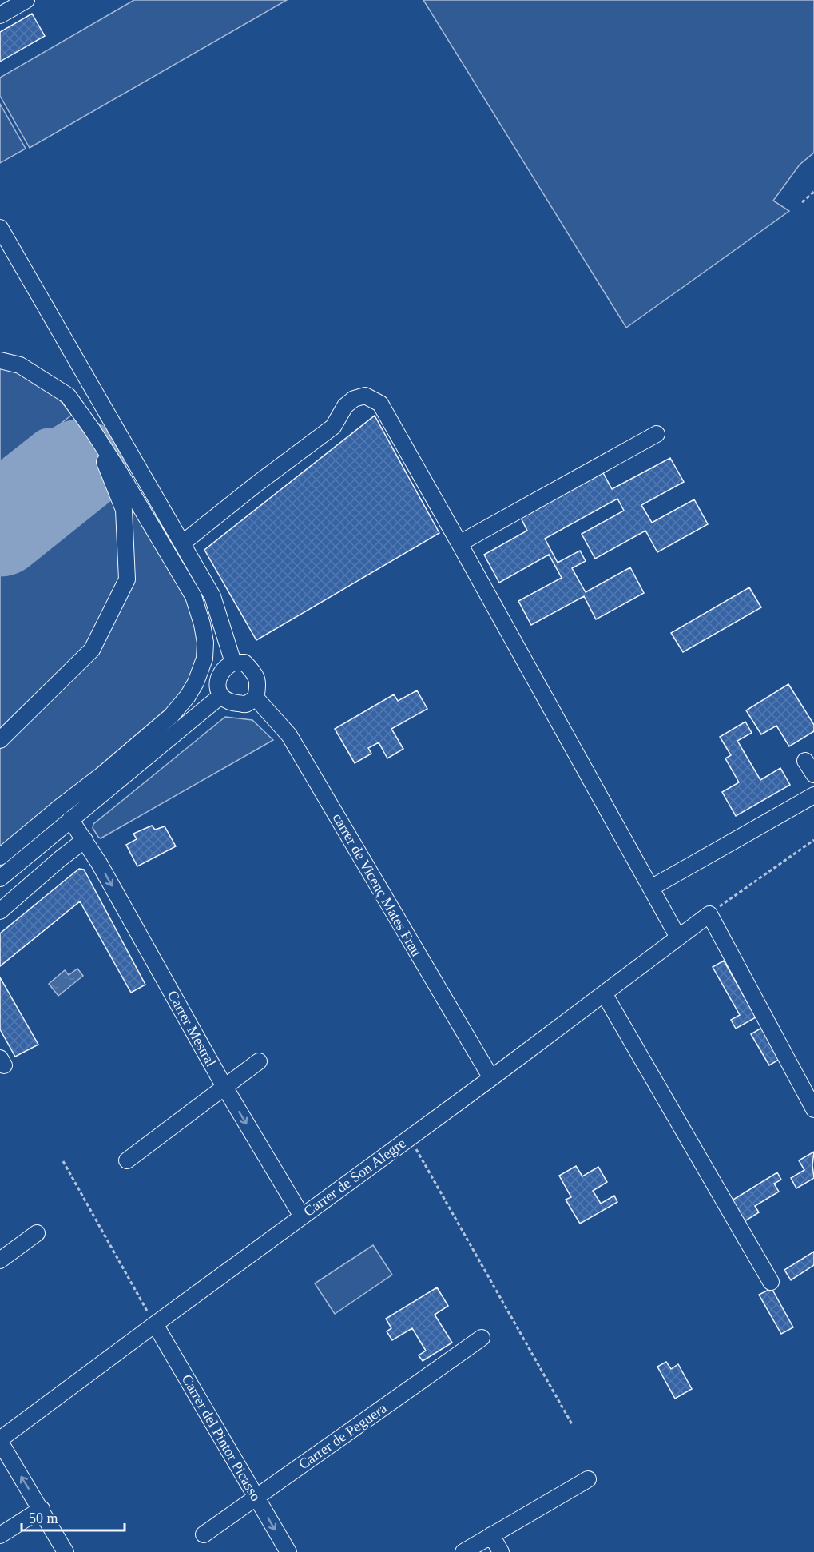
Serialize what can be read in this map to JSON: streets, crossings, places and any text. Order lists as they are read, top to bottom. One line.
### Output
{"streets":{"street":["carrer de Vicenç Mates Frau","Carrer Mestral","Carrer de Son Alegre","Carrer de Peguera","Carrer del Pintor Picasso"]},"crossings":[["carrer de Vicenç Mates Frau","Carrer de Son Alegre"],["Carrer Mestral","Carrer de Son Alegre"],["Carrer de Son Alegre","Carrer del Pintor Picasso"],["Carrer de Peguera","Carrer del Pintor Picasso"]],"one_way":["Carrer Mestral"],"scale_bar":"50 m"}
